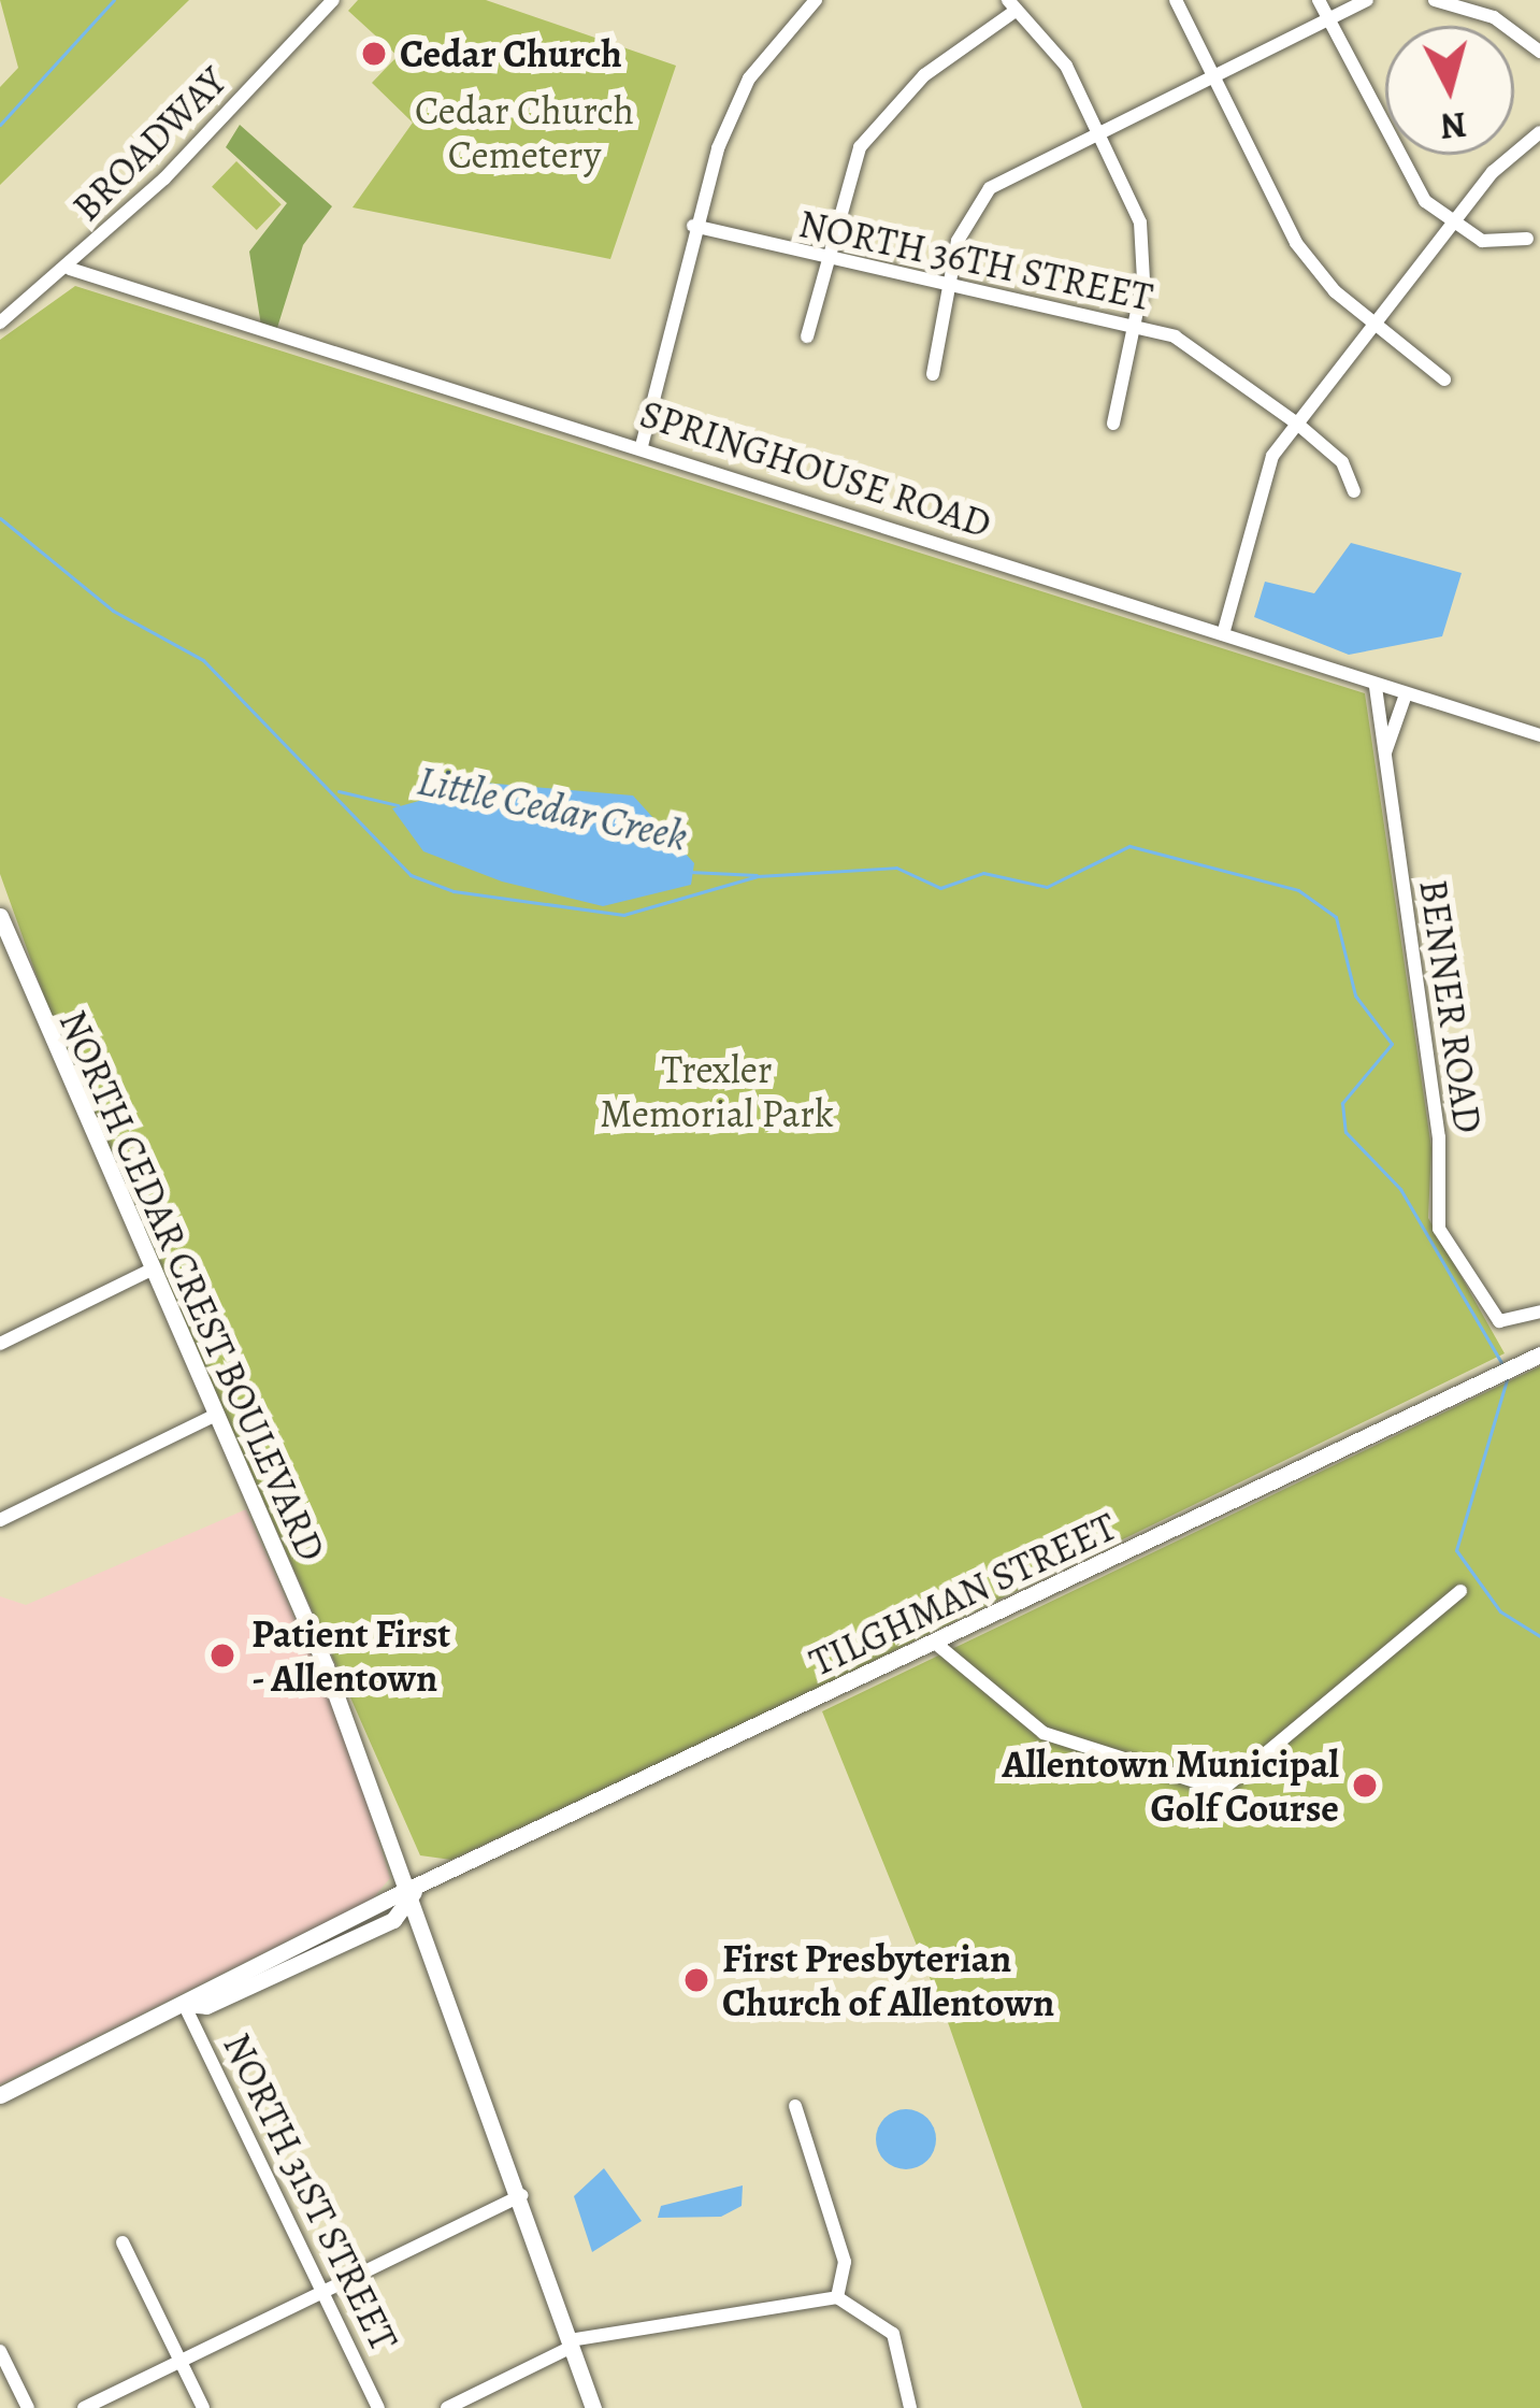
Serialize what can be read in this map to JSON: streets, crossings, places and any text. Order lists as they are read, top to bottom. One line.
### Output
{"streets":{"main road":["NORTH CEDAR CREST BOULEVARD","TILGHMAN STREET"],"street":["BROADWAY","NORTH 36TH STREET","SPRINGHOUSE ROAD","BENNER ROAD","NORTH 31ST STREET"]},"crossings":[["BROADWAY","SPRINGHOUSE ROAD"],["SPRINGHOUSE ROAD","BENNER ROAD"],["NORTH CEDAR CREST BOULEVARD","TILGHMAN STREET"],["TILGHMAN STREET","NORTH 31ST STREET"]],"water":["Little Cedar Creek"],"parks":["Cedar Church Cemetery","Trexler Memorial Park"],"places":["Cedar Church","Patient First - Allentown","Allentown Municipal Golf Course","First Presbyterian Church of Allentown"],"north":"bottom"}
